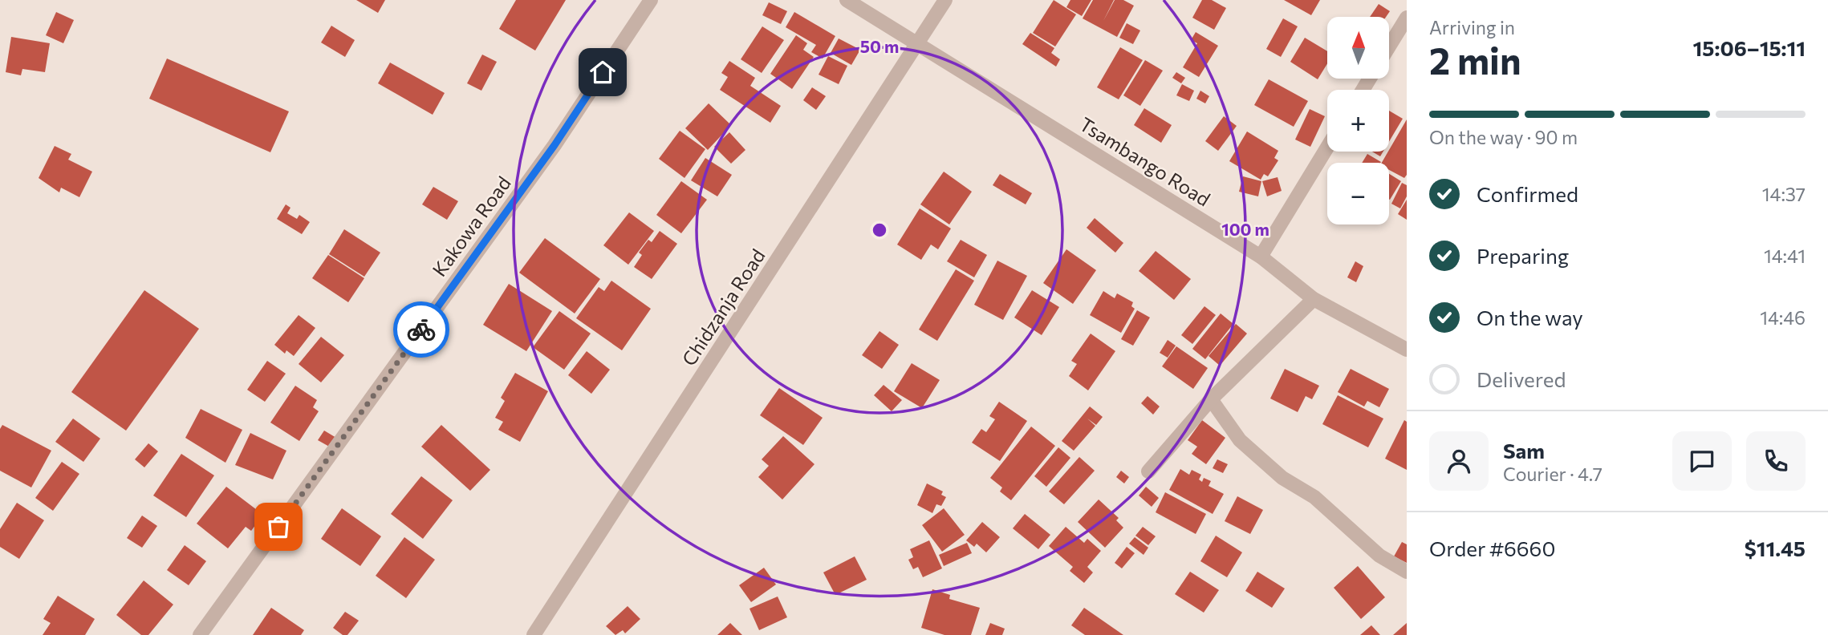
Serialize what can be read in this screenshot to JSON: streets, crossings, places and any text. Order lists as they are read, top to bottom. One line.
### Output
{"streets":{"street":["Tsambango Road","Kakowa Road","Chidzanja Road"]},"crossings":[["Tsambango Road","Chidzanja Road"]],"north":"top","page":{"heading":["2 min","Arriving in","15:06–15:11"],"panel":["Sam","Courier · 4.7","Order #6660","$11.45"],"map_buttons":["+","−"],"bar":"On the way · 90 m","list":[["Confirmed","14:37"],["Preparing","14:41"],["On the way","14:46"],"Delivered"]},"rings":["50 m","100 m"]}
